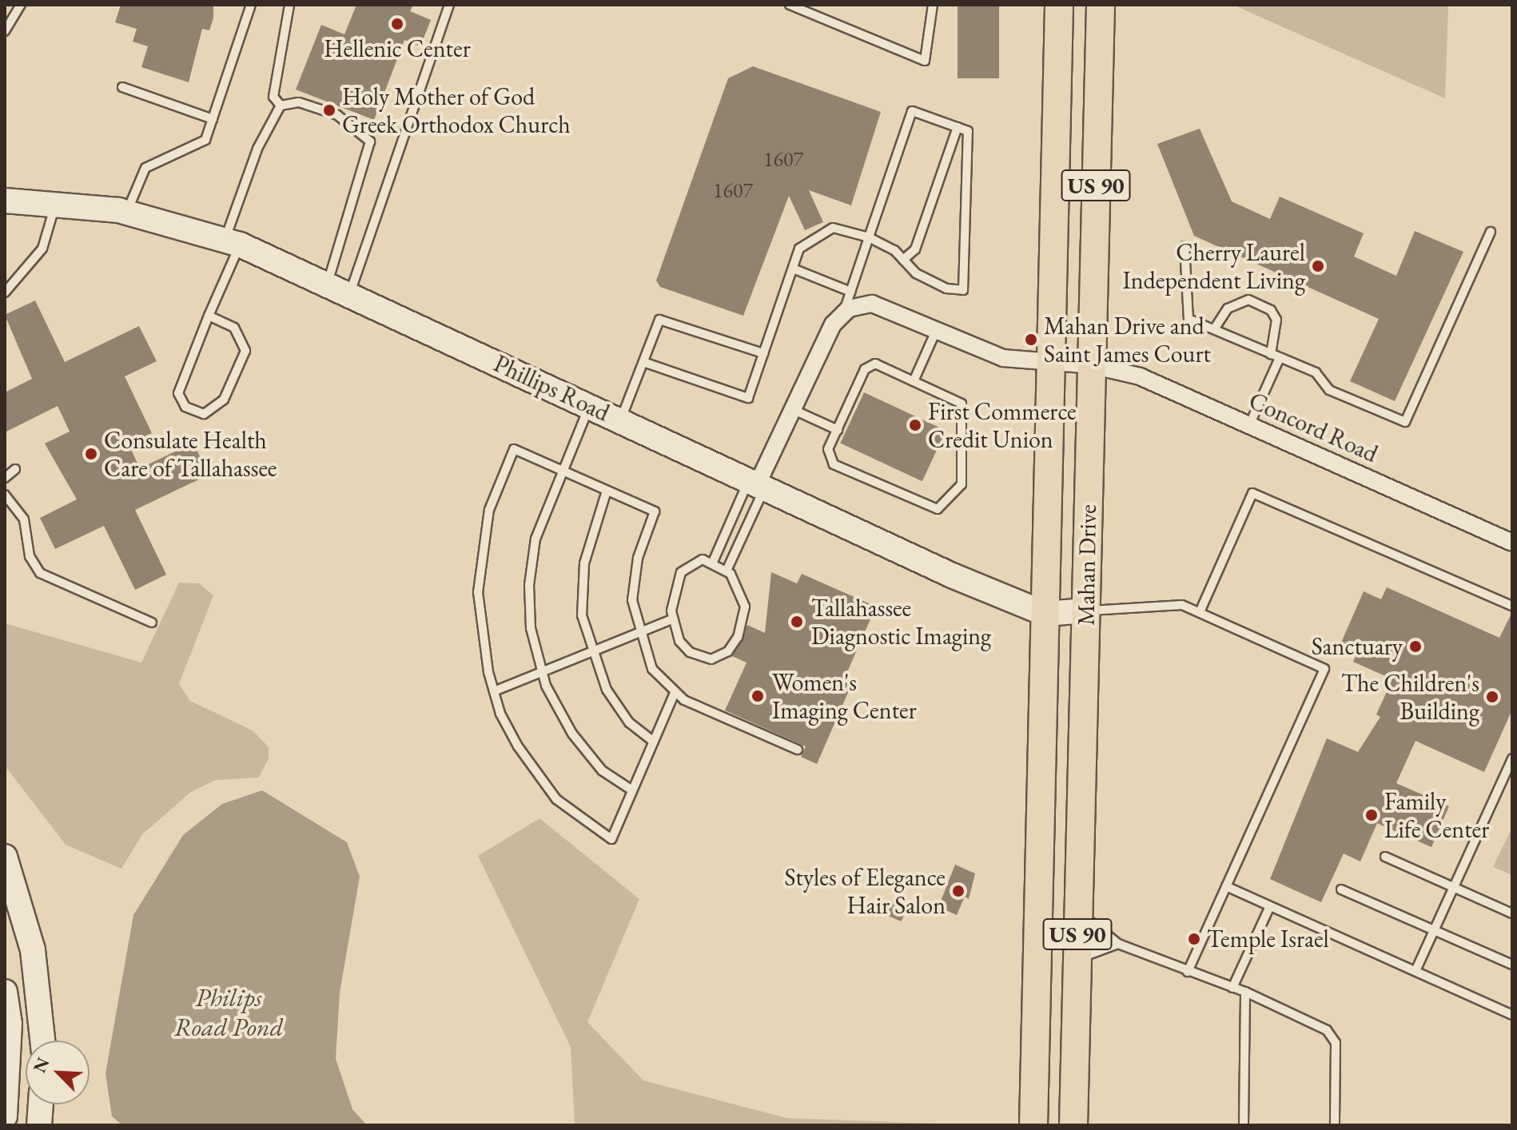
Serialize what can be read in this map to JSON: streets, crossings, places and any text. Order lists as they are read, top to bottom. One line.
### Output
{"streets":{"main road":["US 90","Mahan Drive"],"street":["Phillips Road","Concord Road"]},"crossings":[["Phillips Road","Mahan Drive"],["Concord Road","Mahan Drive"]],"water":["Philips Road Pond"],"places":["Hellenic Center","Holy Mother of God Greek Orthodox Church","Cherry Laurel Independent Living","Mahan Drive and Saint James Court","First Commerce Credit Union","Consulate Health Care of Tallahassee","Tallahassee Diagnostic Imaging","Sanctuary","Women's Imaging Center","The Children's Building","Family Life Center","Styles of Elegance Hair Salon","Temple Israel"],"house_numbers":["1607","1607"],"north":"top left"}
